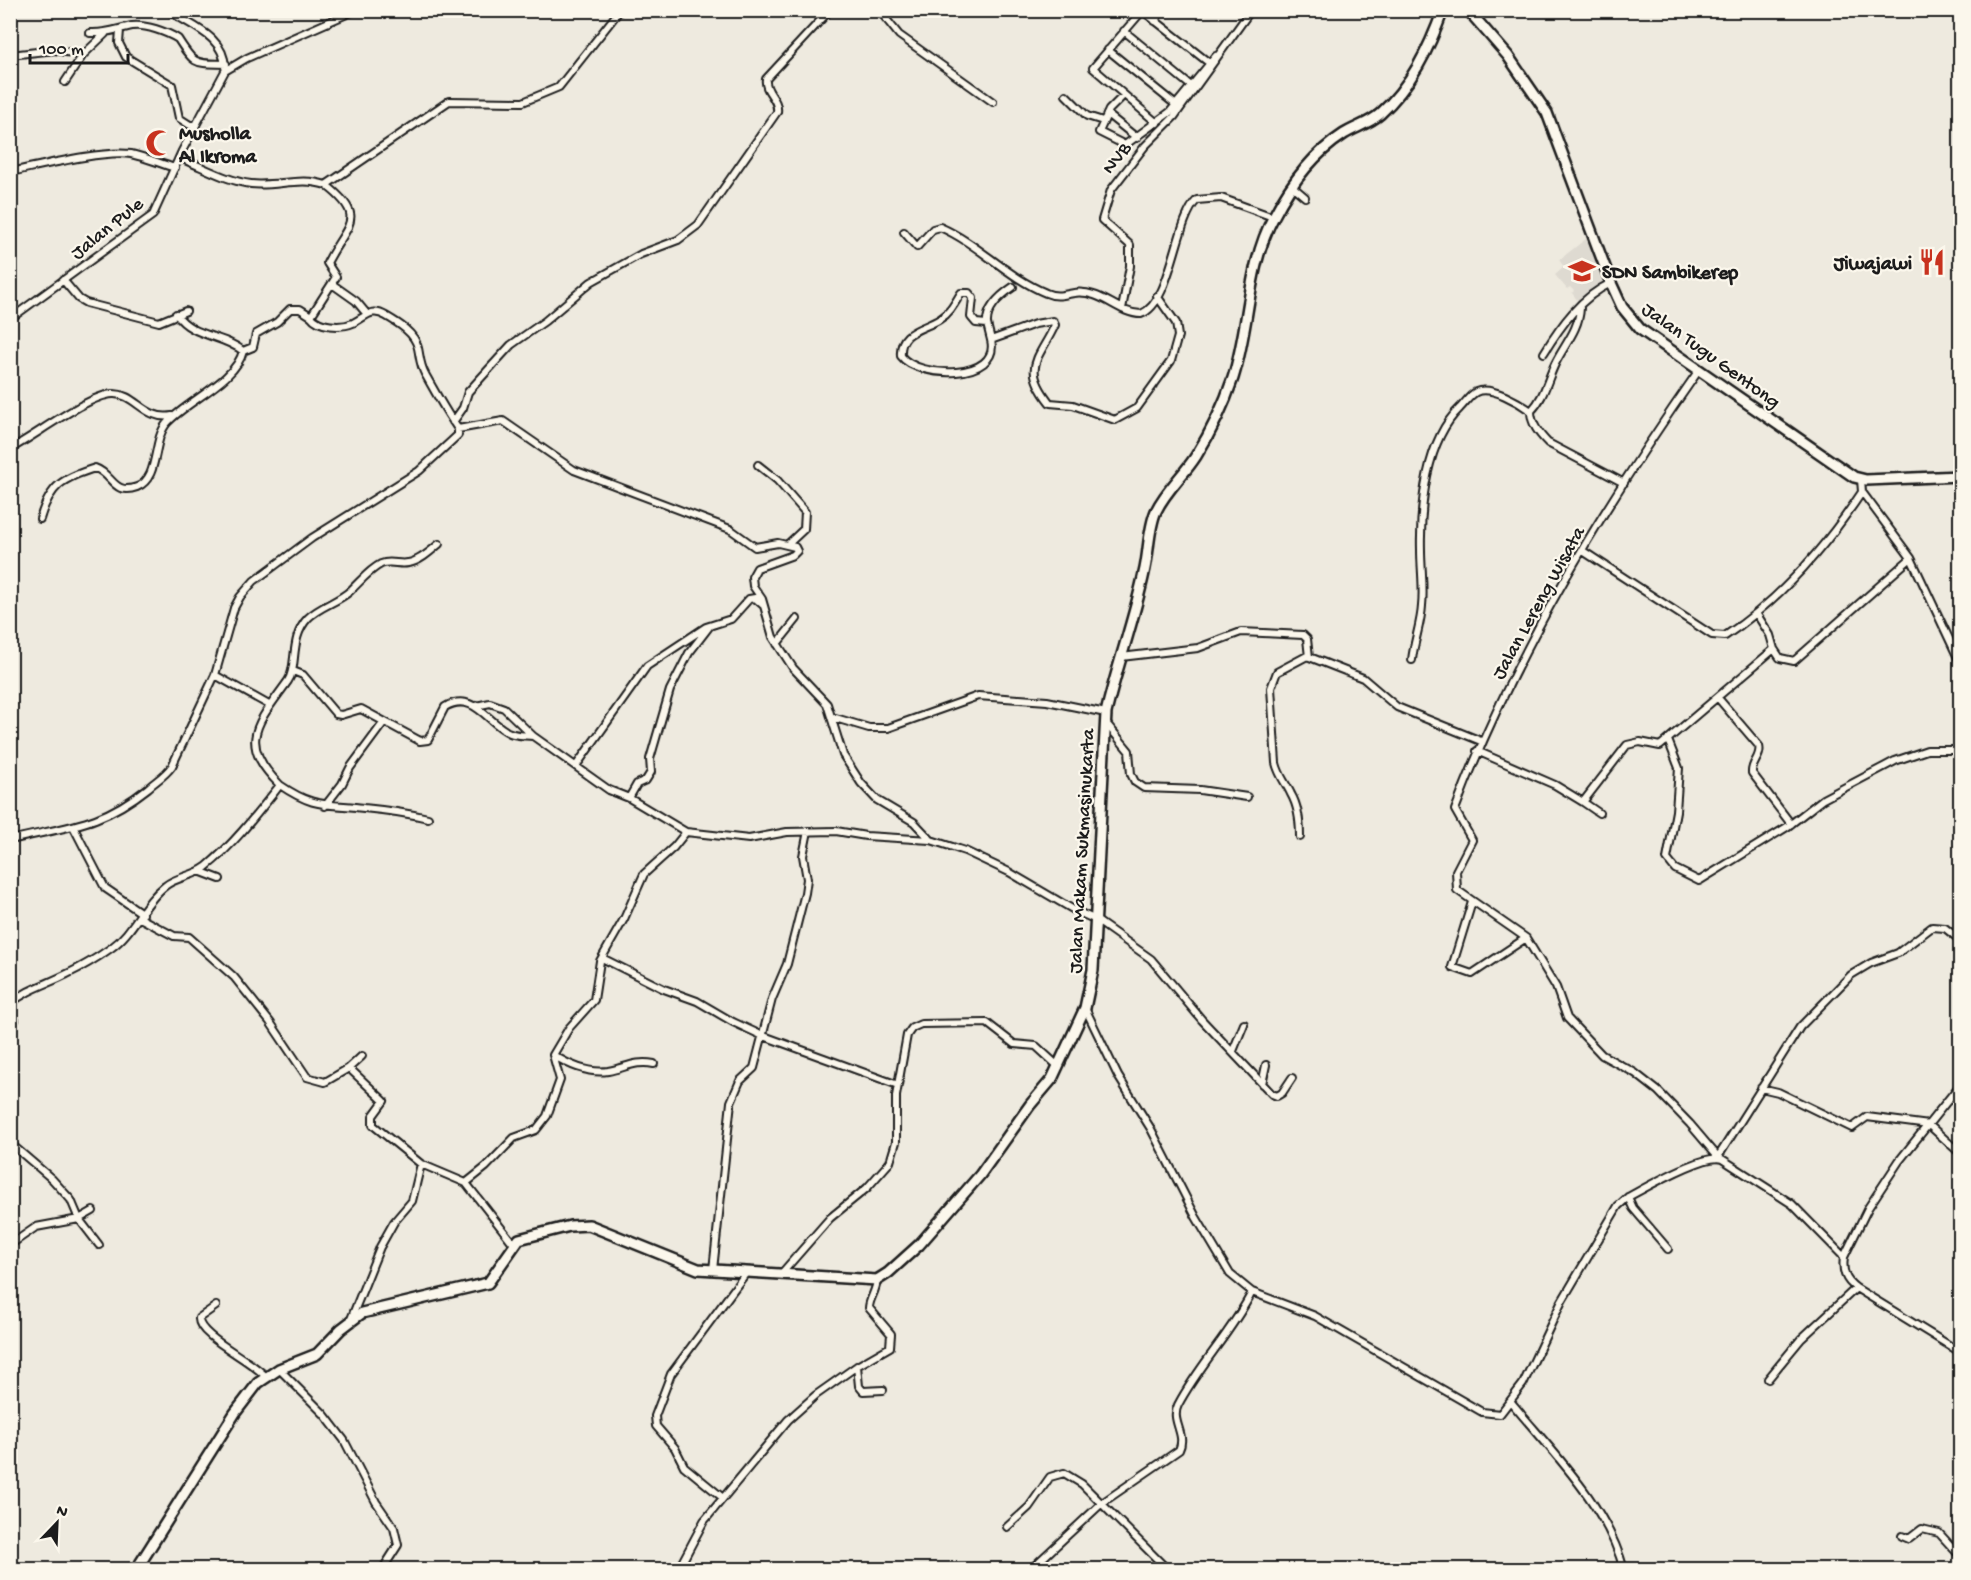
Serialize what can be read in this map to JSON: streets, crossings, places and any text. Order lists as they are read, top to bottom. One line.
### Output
{"streets":{"street":["NVB","Jalan Pule","Jalan Tugu Gentong","Jalan Lereng Wisata","Jalan Makam Sukmasinukarta"]},"crossings":[["Jalan Tugu Gentong","Jalan Lereng Wisata"]],"places":{"mosque":["Musholla Al Ikroma"],"restaurant":["Jiwajawi"],"school or university":["SDN Sambikerep"]},"scale_bar":"100 m","north":"top right"}
